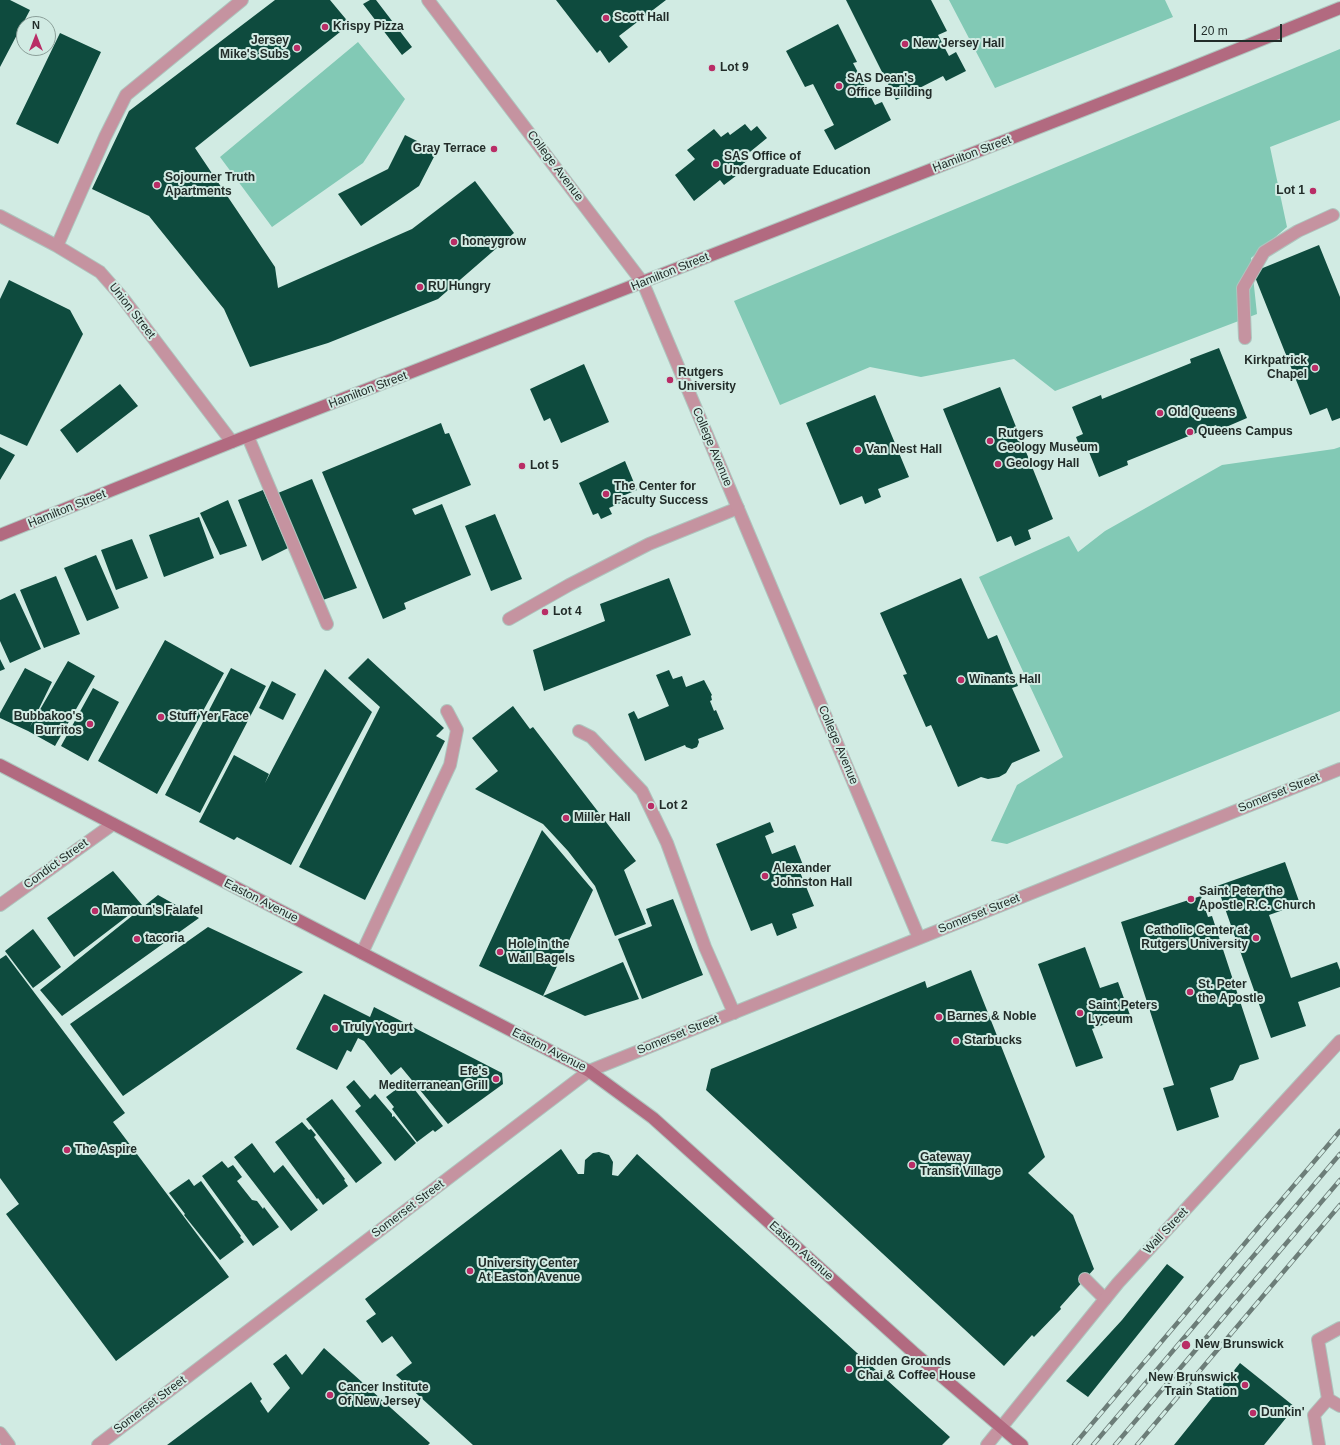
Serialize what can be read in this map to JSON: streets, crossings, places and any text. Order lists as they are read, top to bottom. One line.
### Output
{"streets":{"street":["Hamilton Street","College Avenue","Union Street","Somerset Street","Condict Street","Easton Avenue","Wall Street"]},"crossings":[["Hamilton Street","College Avenue"],["Hamilton Street","Union Street"],["College Avenue","Somerset Street"],["Somerset Street","Easton Avenue"],["Condict Street","Easton Avenue"],["Easton Avenue","Wall Street"]],"places":["Scott Hall","Krispy Pizza","New Jersey Hall","Jersey Mike's Subs","Lot 9","SAS Dean's Office Building","Gray Terrace","SAS Office of Undergraduate Education","Sojourner Truth Apartments","Lot 1","honeygrow","RU Hungry","Kirkpatrick Chapel","Rutgers University","Old Queens","Queens Campus","Rutgers Geology Museum","Van Nest Hall","Geology Hall","Lot 5","The Center for Faculty Success","Lot 4","Winants Hall","Stuff Yer Face","Bubbakoo's Burritos","Lot 2","Miller Hall","Alexander Johnston Hall","Saint Peter the Apostle R.C. Church","Mamoun's Falafel","Catholic Center at Rutgers University","tacoria","Hole in the Wall Bagels","St. Peter the Apostle","Saint Peters Lyceum","Barnes & Noble","Truly Yogurt","Starbucks","Efe's Mediterranean Grill","The Aspire","Gateway Transit Village","University Center At Easton Avenue","New Brunswick","Hidden Grounds Chai & Coffee House","New Brunswick Train Station","Cancer Institute Of New Jersey","Dunkin'"],"scale_bar":"20 m","north":"top"}
